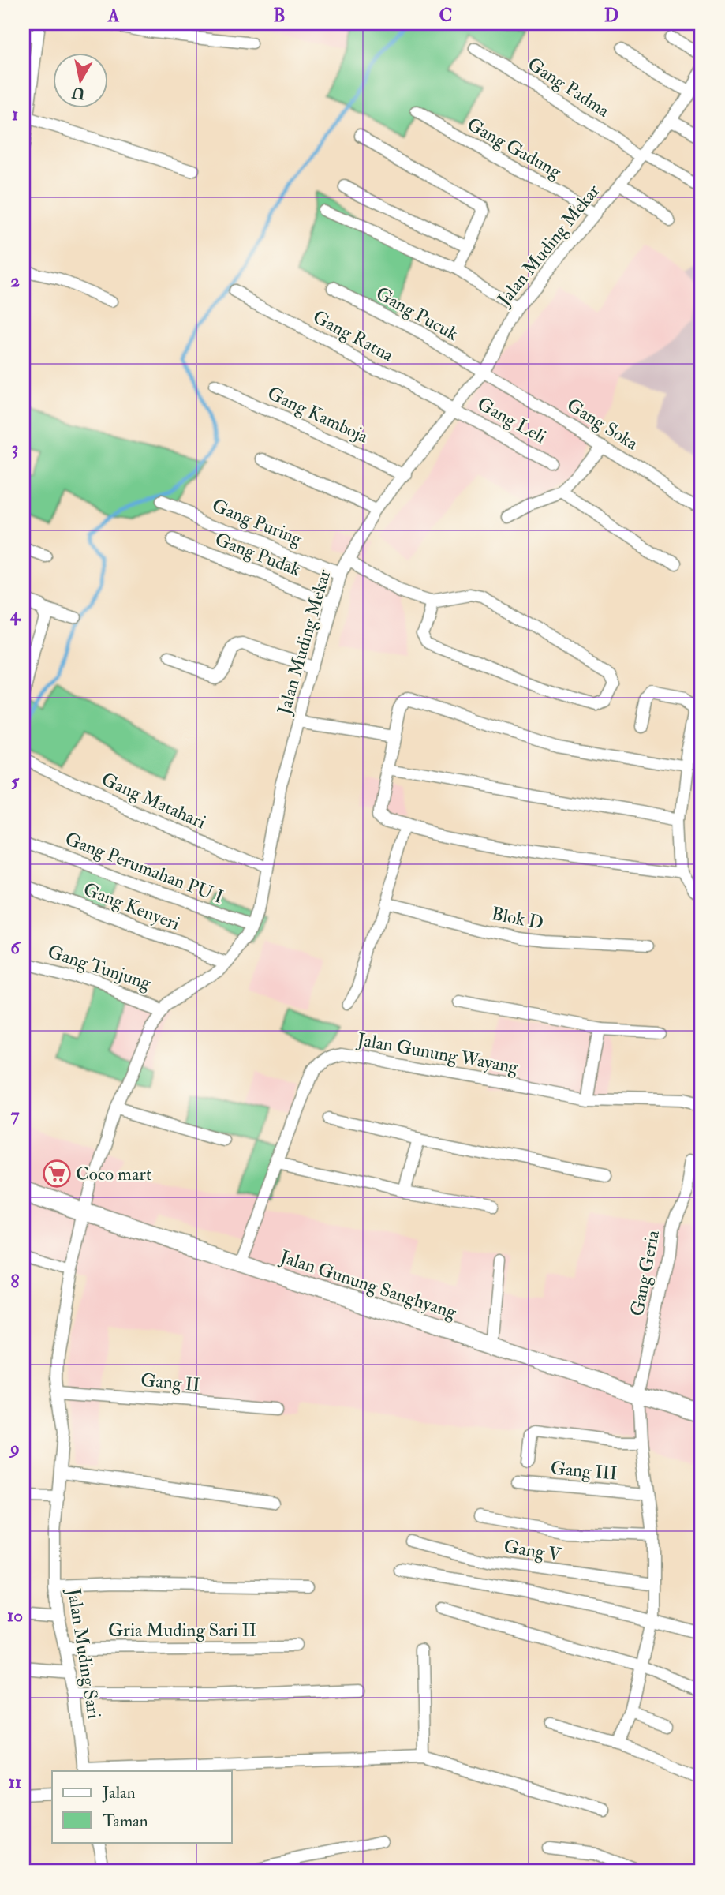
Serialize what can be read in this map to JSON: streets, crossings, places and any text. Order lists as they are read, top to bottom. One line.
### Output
{"streets":{"main road":["Jalan Gunung Sanghyang"],"street":["Gang Padma","Gang Gadung","Jalan Muding Mekar","Gang Pucuk","Gang Ratna","Gang Kamboja","Gang Leli","Gang Soka","Gang Puring","Gang Pudak","Gang Matahari","Gang Perumahan PU I","Gang Kenyeri","Blok D","Gang Tunjung","Jalan Gunung Wayang","Gang Geria","Gang II","Gang III","Gang V","Gria Muding Sari II","Jalan Muding Sari"]},"crossings":[["Gang Padma","Jalan Muding Mekar"],["Gang Gadung","Jalan Muding Mekar"],["Jalan Muding Mekar","Gang Pucuk"],["Jalan Muding Mekar","Gang Ratna"],["Jalan Muding Mekar","Gang Kamboja"],["Jalan Muding Mekar","Gang Leli"],["Jalan Muding Mekar","Gang Soka"],["Jalan Muding Mekar","Gang Puring"],["Jalan Muding Mekar","Gang Pudak"],["Jalan Muding Mekar","Gang Matahari"],["Jalan Muding Mekar","Gang Perumahan PU I"],["Jalan Muding Mekar","Gang Kenyeri"],["Jalan Muding Mekar","Gang Tunjung"],["Jalan Muding Mekar","Jalan Gunung Sanghyang"],["Jalan Muding Mekar","Jalan Muding Sari"],["Gang Pucuk","Gang Soka"],["Gang Ratna","Gang Leli"],["Jalan Gunung Wayang","Jalan Gunung Sanghyang"],["Gang Geria","Jalan Gunung Sanghyang"],["Gang Geria","Gang III"],["Gang Geria","Gang V"],["Jalan Gunung Sanghyang","Jalan Muding Sari"],["Gang II","Jalan Muding Sari"],["Gria Muding Sari II","Jalan Muding Sari"]],"places":{"supermarket":["Coco mart"]},"legend":["Jalan","Taman"],"north":"bottom","grid":{"columns":["A","B","C","D"],"rows":["1","2","3","4","5","6","7","8","9","10","11"]}}
